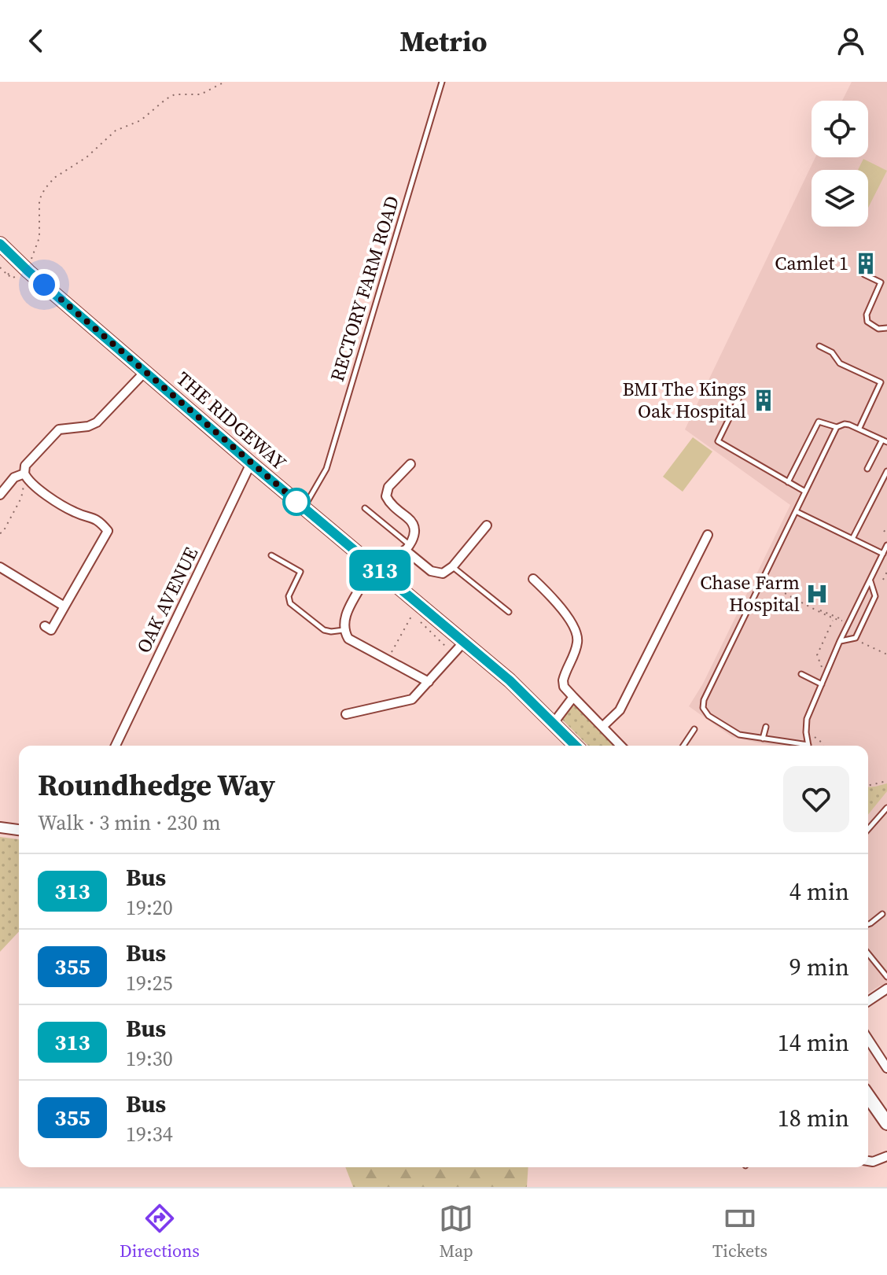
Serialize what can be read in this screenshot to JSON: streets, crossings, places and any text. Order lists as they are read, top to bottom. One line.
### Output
{"streets":{"main road":["THE RIDGEWAY"],"street":["OAK AVENUE"],"lane":["RECTORY FARM ROAD"]},"crossings":[["RECTORY FARM ROAD","THE RIDGEWAY"],["THE RIDGEWAY","OAK AVENUE"]],"places":{"building":["Camlet 1","BMI The Kings Oak Hospital"],"hospital":["Chase Farm Hospital"]},"lines":["bus line 313"],"page":{"header":"Metrio","on_map":"313","heading":["Roundhedge Way","Walk · 3 min · 230 m"],"list":[{"mark":"313","name":"Bus","note":"19:20","value":"4 min"},{"mark":"355","name":"Bus","note":"19:25","value":"9 min"},{"mark":"313","name":"Bus","note":"19:30","value":"14 min"},{"mark":"355","name":"Bus","note":"19:34","value":"18 min"}],"tabs":["Directions","Map","Tickets"]}}
